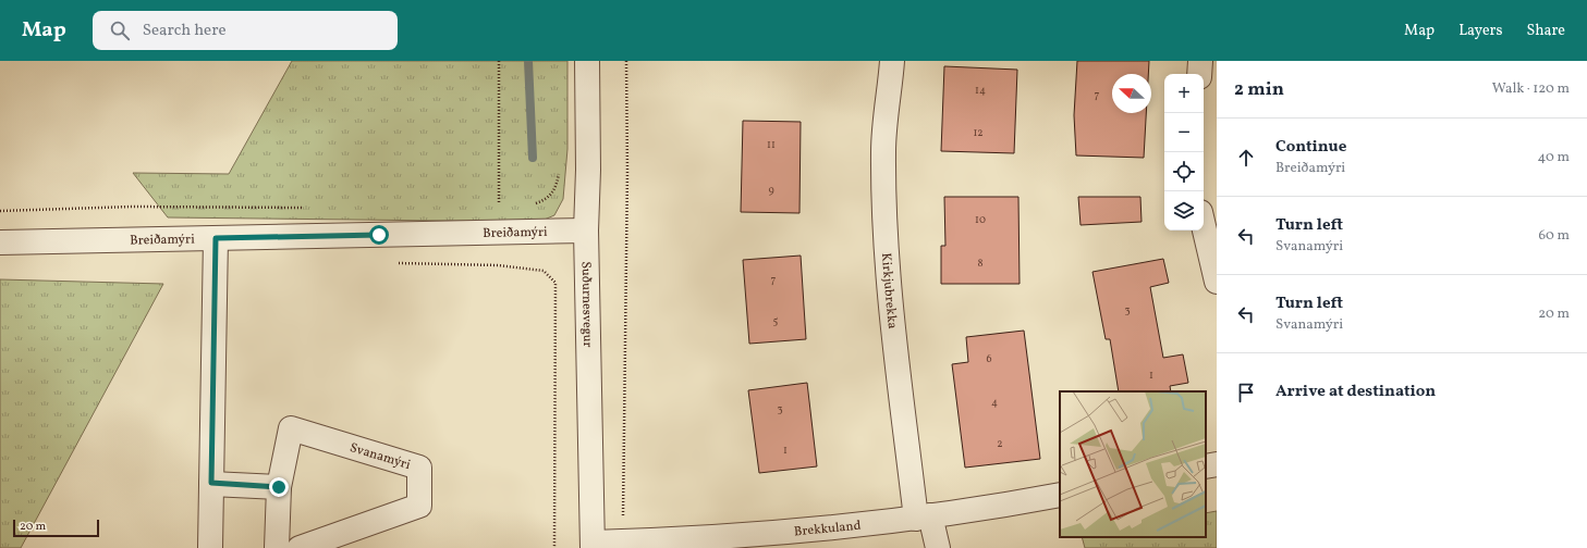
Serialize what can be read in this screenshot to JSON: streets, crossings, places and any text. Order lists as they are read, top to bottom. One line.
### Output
{"streets":{"street":["Breiðamýri","Kirkjubrekka","Suðurnesvegur","Svanamýri","Brekkuland"]},"crossings":[["Breiðamýri","Suðurnesvegur"],["Kirkjubrekka","Brekkuland"],["Suðurnesvegur","Brekkuland"]],"house_numbers":["14","7","12","11","9","10","8","7","3","5","6","1","4","3","2","1"],"scale_bar":"20 m","north":"left","page":{"header":"Map","search":"Search here","nav":["Map","Layers","Share"],"heading":["2 min","Walk · 120 m"],"map_buttons":["+","−"],"list":[["Continue","Breiðamýri","40 m"],["Turn left","Svanamýri","60 m"],["Turn left","Svanamýri","20 m"],"Arrive at destination"],"scale":"20 m"}}
